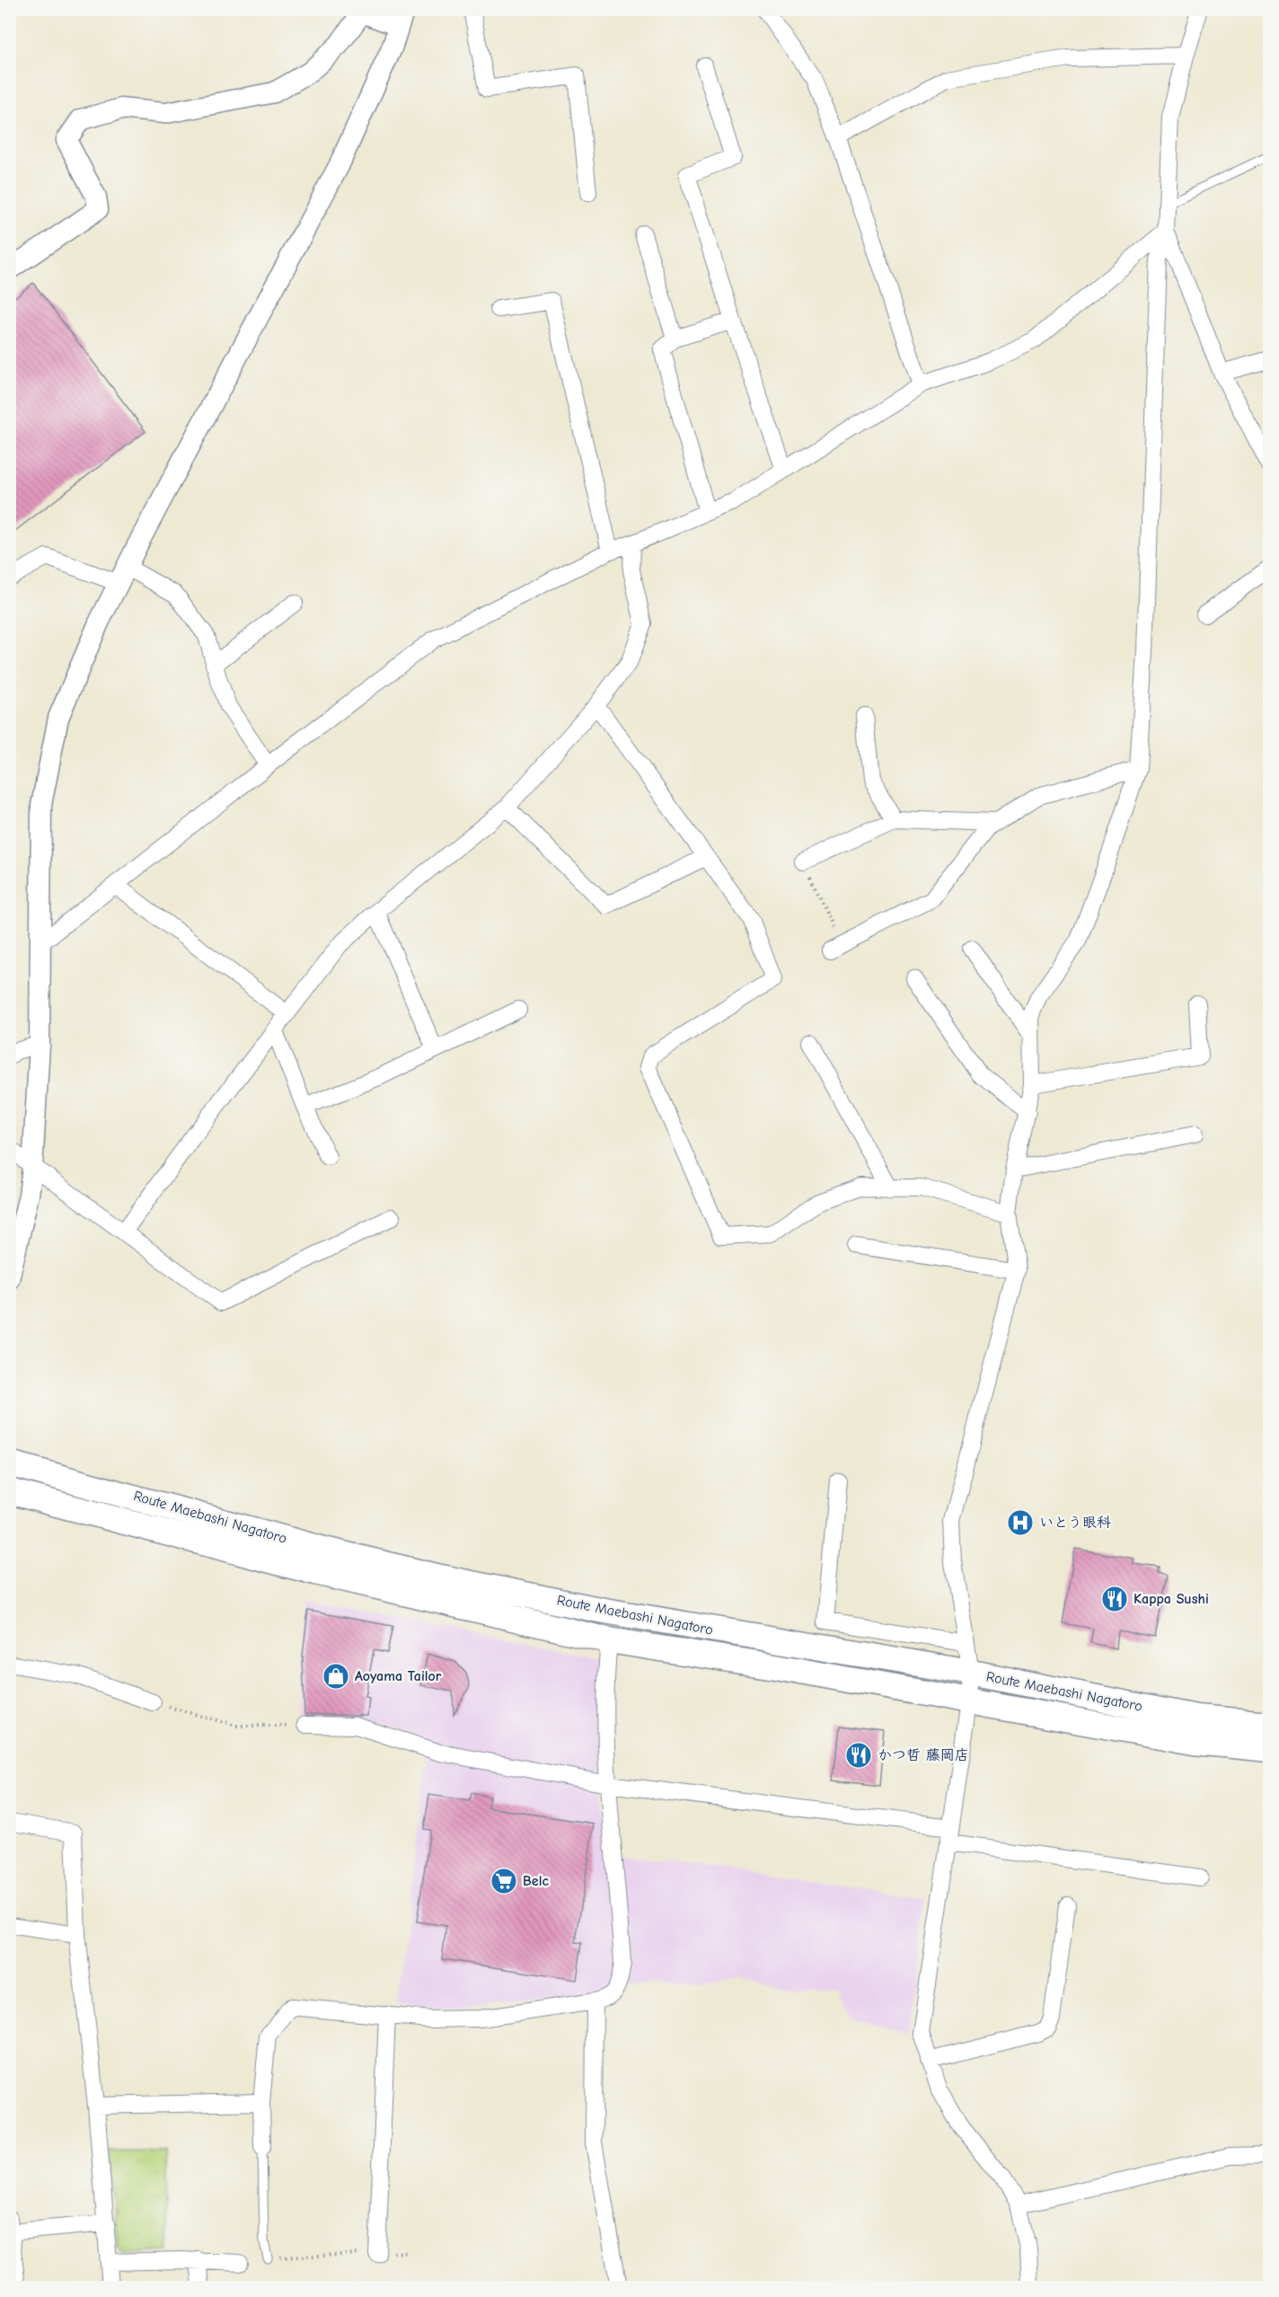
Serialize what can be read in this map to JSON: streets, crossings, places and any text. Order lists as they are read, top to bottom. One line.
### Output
{"streets":{"main road":["Route Maebashi Nagatoro"]},"places":{"hospital":["いとう眼科"],"restaurant":["Kappa Sushi","かつ哲 藤岡店"],"shop":["Aoyama Tailor"],"supermarket":["Belc"]}}
